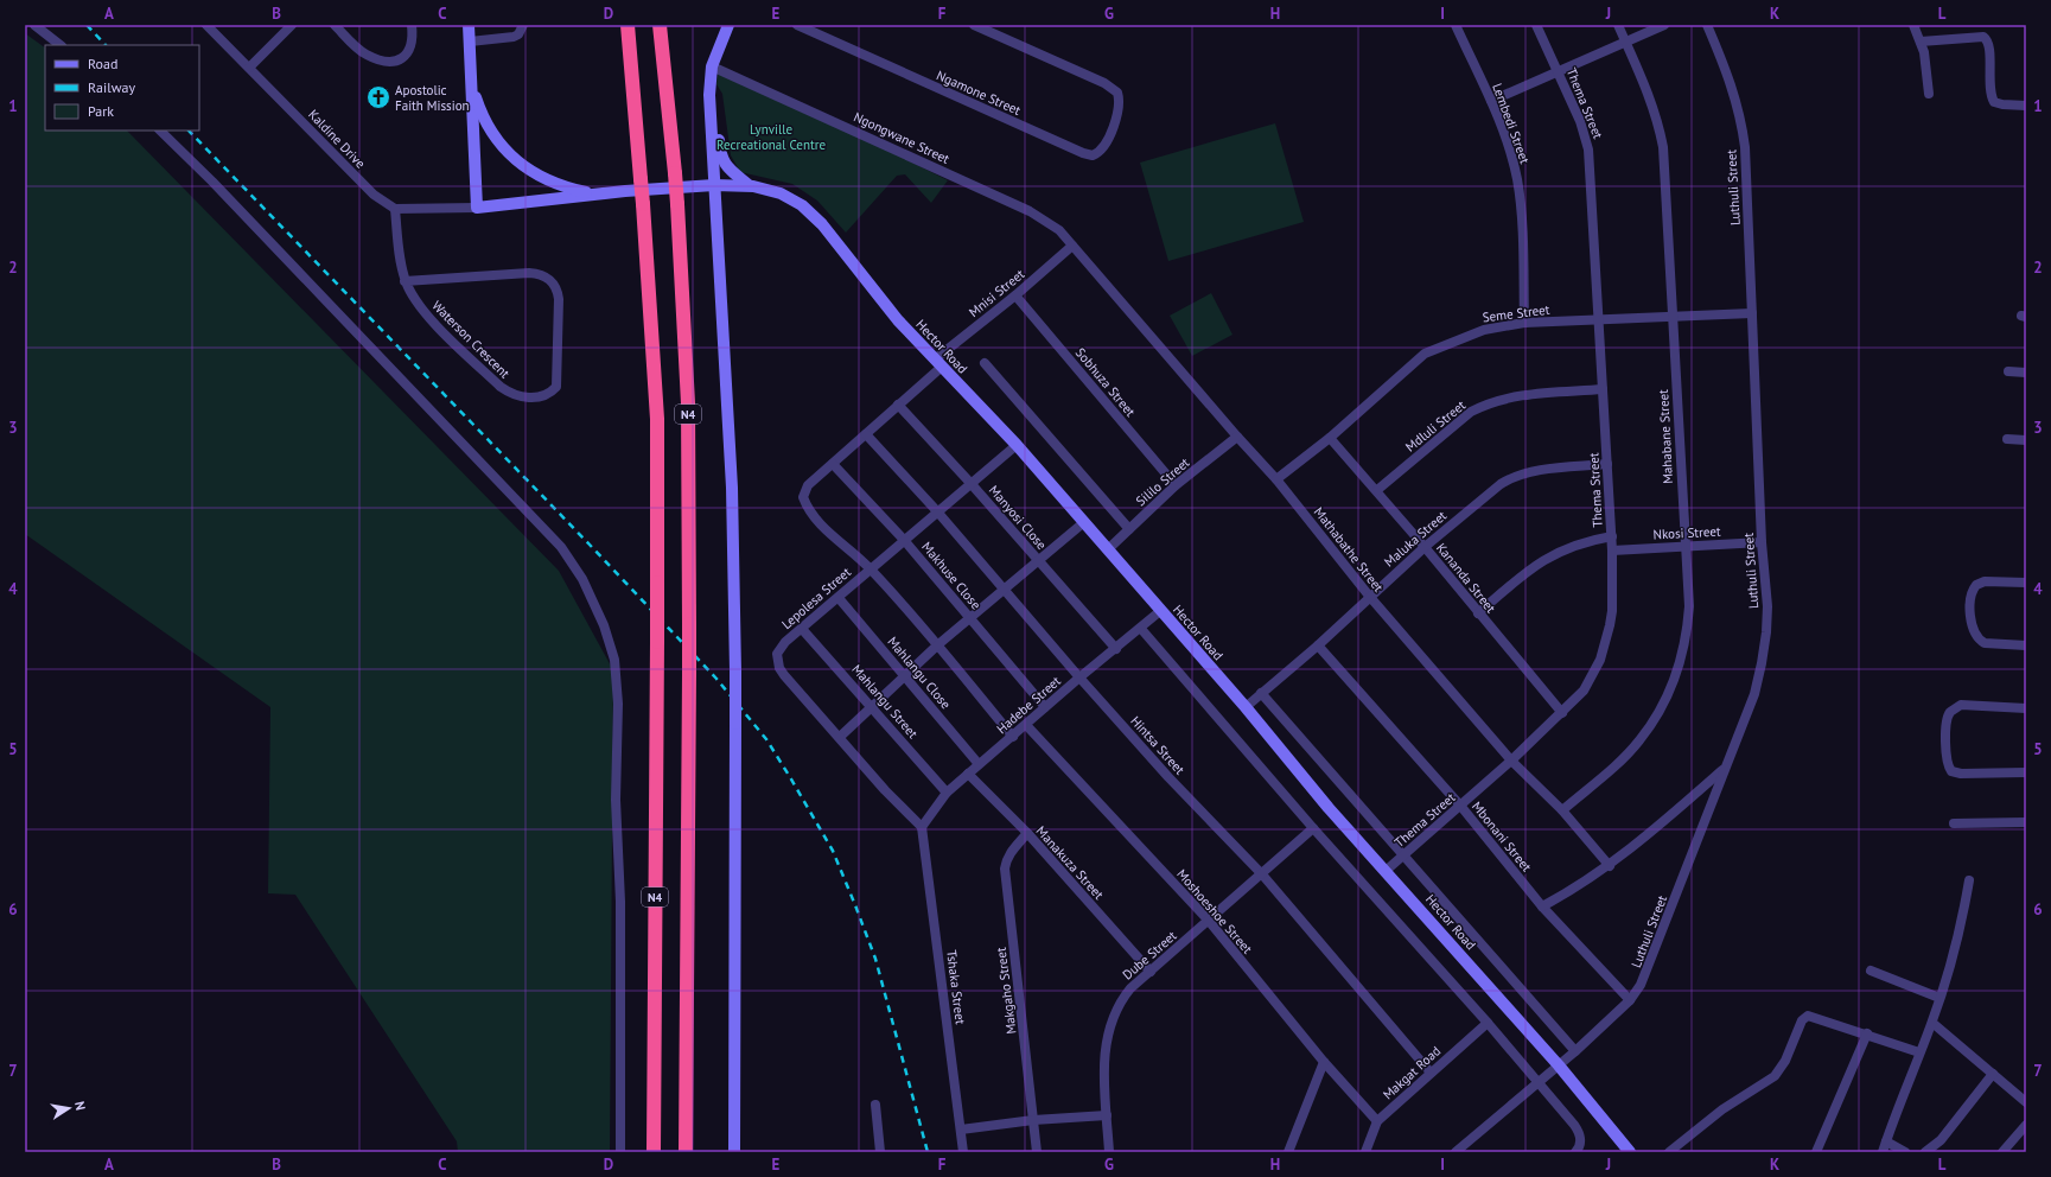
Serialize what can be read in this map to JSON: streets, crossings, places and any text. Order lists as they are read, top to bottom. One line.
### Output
{"streets":{"highway":["N4"],"street":["Ngamone Street","Thema Street","Lembedi Street","Ngongwane Street","Kaldine Drive","Luthuli Street","Mnisi Street","Seme Street","Waterson Crescent","Hector Road","Sobhuza Street","Mdluli Street","Mahabane Street","Sililo Street","Manyosi Close","Nkosi Street","Maluka Street","Mathabathe Street","Makhuse Close","Kananda Street","Lepolesa Street","Mahlangu Close","Mahlangu Street","Hadebe Street","Hintsa Street","Mbonani Street","Manakuza Street","Moshoeshoe Street","Dube Street","Tshaka Street","Makgaho Street","Makgat Road"]},"crossings":[["Thema Street","Seme Street"],["Thema Street","Hector Road"],["Thema Street","Mdluli Street"],["Thema Street","Nkosi Street"],["Thema Street","Maluka Street"],["Thema Street","Mathabathe Street"],["Thema Street","Kananda Street"],["Thema Street","Mbonani Street"],["Lembedi Street","Seme Street"],["Ngongwane Street","Mnisi Street"],["Ngongwane Street","Mathabathe Street"],["Kaldine Drive","Waterson Crescent"],["Luthuli Street","Seme Street"],["Luthuli Street","Hector Road"],["Luthuli Street","Nkosi Street"],["Luthuli Street","Mbonani Street"],["Mnisi Street","Hector Road"],["Mnisi Street","Sobhuza Street"],["Mnisi Street","Mathabathe Street"],["Mnisi Street","Lepolesa Street"],["Seme Street","Mahabane Street"],["Seme Street","Mathabathe Street"],["Seme Street","Kananda Street"],["Hector Road","Sililo Street"],["Hector Road","Maluka Street"],["Hector Road","Lepolesa Street"],["Hector Road","Hadebe Street"],["Sobhuza Street","Sililo Street"],["Mdluli Street","Kananda Street"],["Mahabane Street","Nkosi Street"],["Mahabane Street","Mathabathe Street"],["Sililo Street","Mathabathe Street"],["Manyosi Close","Lepolesa Street"],["Manyosi Close","Hadebe Street"],["Maluka Street","Mathabathe Street"],["Maluka Street","Kananda Street"],["Maluka Street","Mbonani Street"],["Makhuse Close","Lepolesa Street"],["Makhuse Close","Hadebe Street"],["Lepolesa Street","Mahlangu Close"],["Lepolesa Street","Mahlangu Street"],["Lepolesa Street","Hadebe Street"],["Lepolesa Street","Hintsa Street"],["Lepolesa Street","Tshaka Street"],["Mahlangu Close","Hadebe Street"],["Mahlangu Street","Hadebe Street"],["Hadebe Street","Hintsa Street"],["Hadebe Street","Manakuza Street"],["Hadebe Street","Moshoeshoe Street"],["Hadebe Street","Tshaka Street"],["Hintsa Street","Dube Street"],["Hintsa Street","Makgat Road"],["Manakuza Street","Dube Street"],["Manakuza Street","Makgaho Street"],["Moshoeshoe Street","Dube Street"],["Moshoeshoe Street","Makgat Road"]],"parks":["Lynville Recreational Centre"],"places":{"church":["Apostolic Faith Mission"]},"legend":["Road","Railway","Park"],"north":"right","grid":{"columns":["A","B","C","D","E","F","G","H","I","J","K","L"],"rows":["1","2","3","4","5","6","7"]}}
